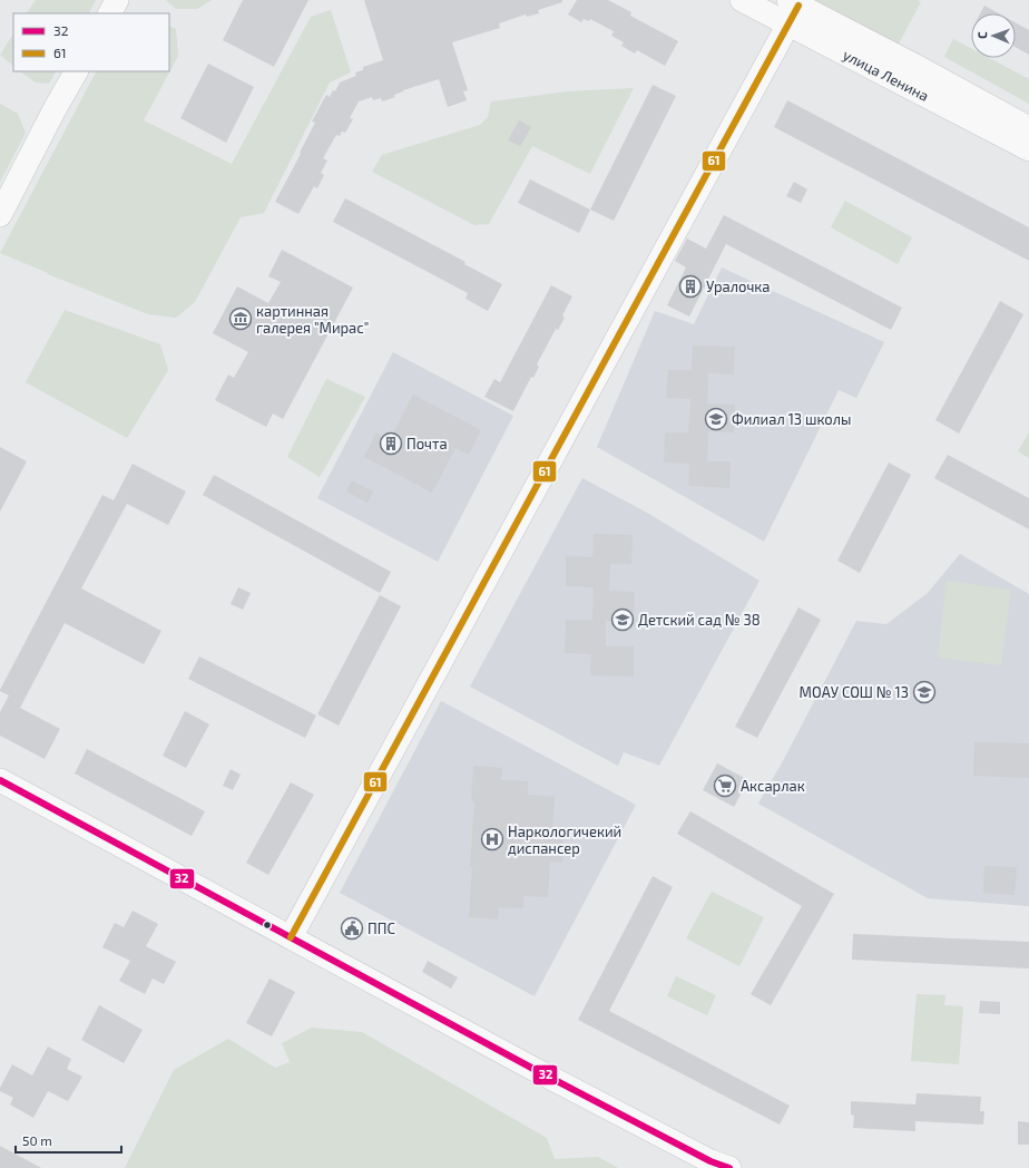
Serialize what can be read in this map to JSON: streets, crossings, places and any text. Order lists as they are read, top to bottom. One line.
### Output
{"streets":{"main road":["улица Ленина"]},"places":{"building":["Уралочка","Почта"],"museum":["картинная галерея \"Мирас\""],"school or university":["Филиал 13 школы","Детский сад № 38","МОАУ СОШ № 13"],"supermarket":["Аксарлак"],"hospital":["Наркологичекий диспансер"],"public building":["ППС"]},"lines":["transit line 61","transit line 32"],"legend":["32","61"],"scale_bar":"50 m","north":"left"}
